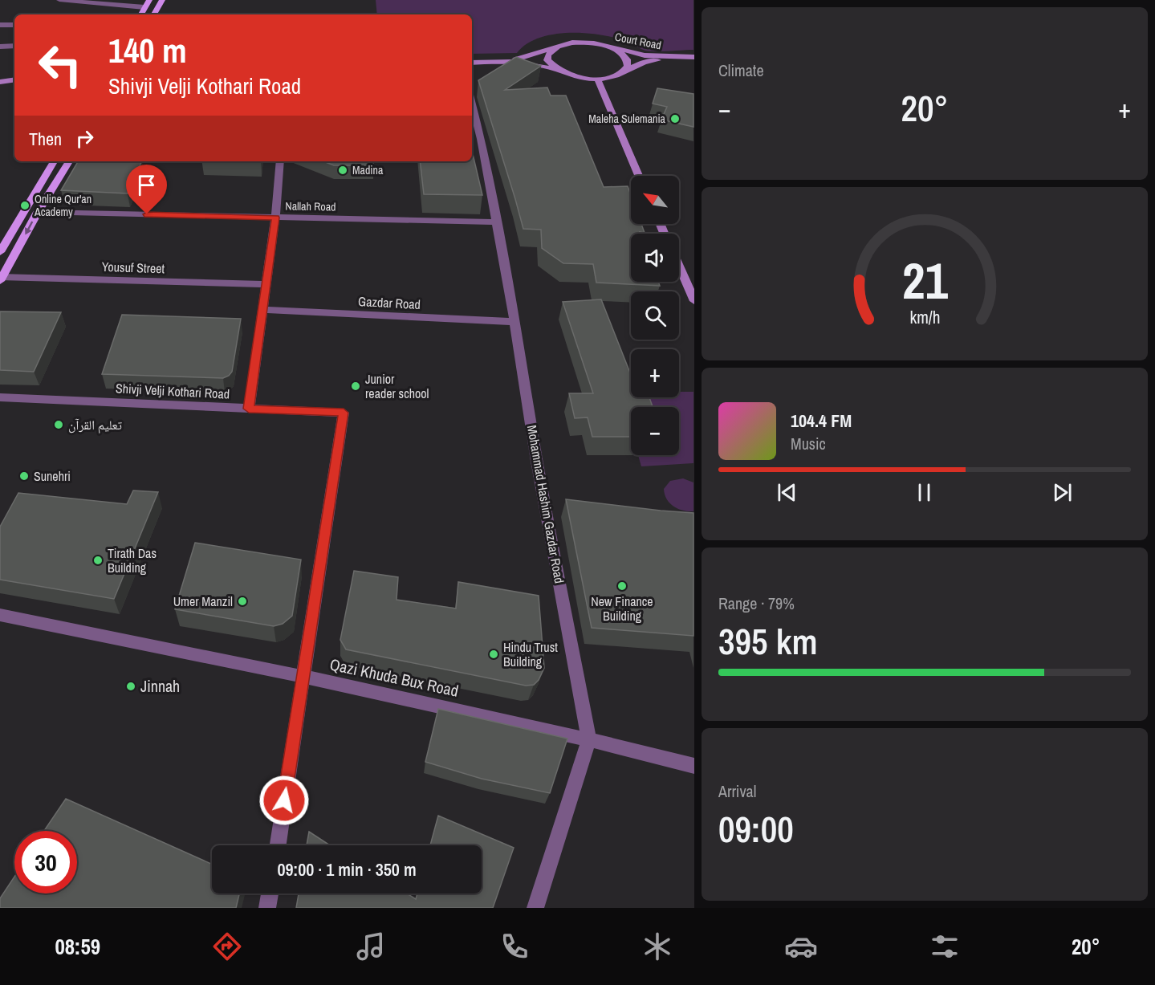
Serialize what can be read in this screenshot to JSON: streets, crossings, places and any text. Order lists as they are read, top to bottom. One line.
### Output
{"streets":{"main road":["Court Road"],"street":["Nallah Road","Yousuf Street","Gazdar Road","Shivji Velji Kothari Road","Mohammad Hashim Gazdar Road","Qazi Khuda Bux Road"]},"crossings":[["Nallah Road","Mohammad Hashim Gazdar Road"],["Gazdar Road","Mohammad Hashim Gazdar Road"],["Shivji Velji Kothari Road","Qazi Khuda Bux Road"],["Mohammad Hashim Gazdar Road","Qazi Khuda Bux Road"]],"places":["Maleha Sulemania","Madina","Online Qur'an Academy","Junior reader school","تعلیم القرآن","Sunehri","Tirath Das Building","New Finance Building","Umer Manzil","Hindu Trust Building","Jinnah"],"north":"top left","page":{"tile":["Climate",["Range · 79%","395 km"],["Arrival","09:00"]],"turn":["140 m","Shivji Velji Kothari Road"],"heat":["−","20°","+"],"then":"Then","map_buttons":["+","−"],"song":["104.4 FM","Music"],"limit":"30","trip":"09:00 · 1 min · 350 m","tabs":["08:59","20°"],"gauge":["21","km/h"]}}
